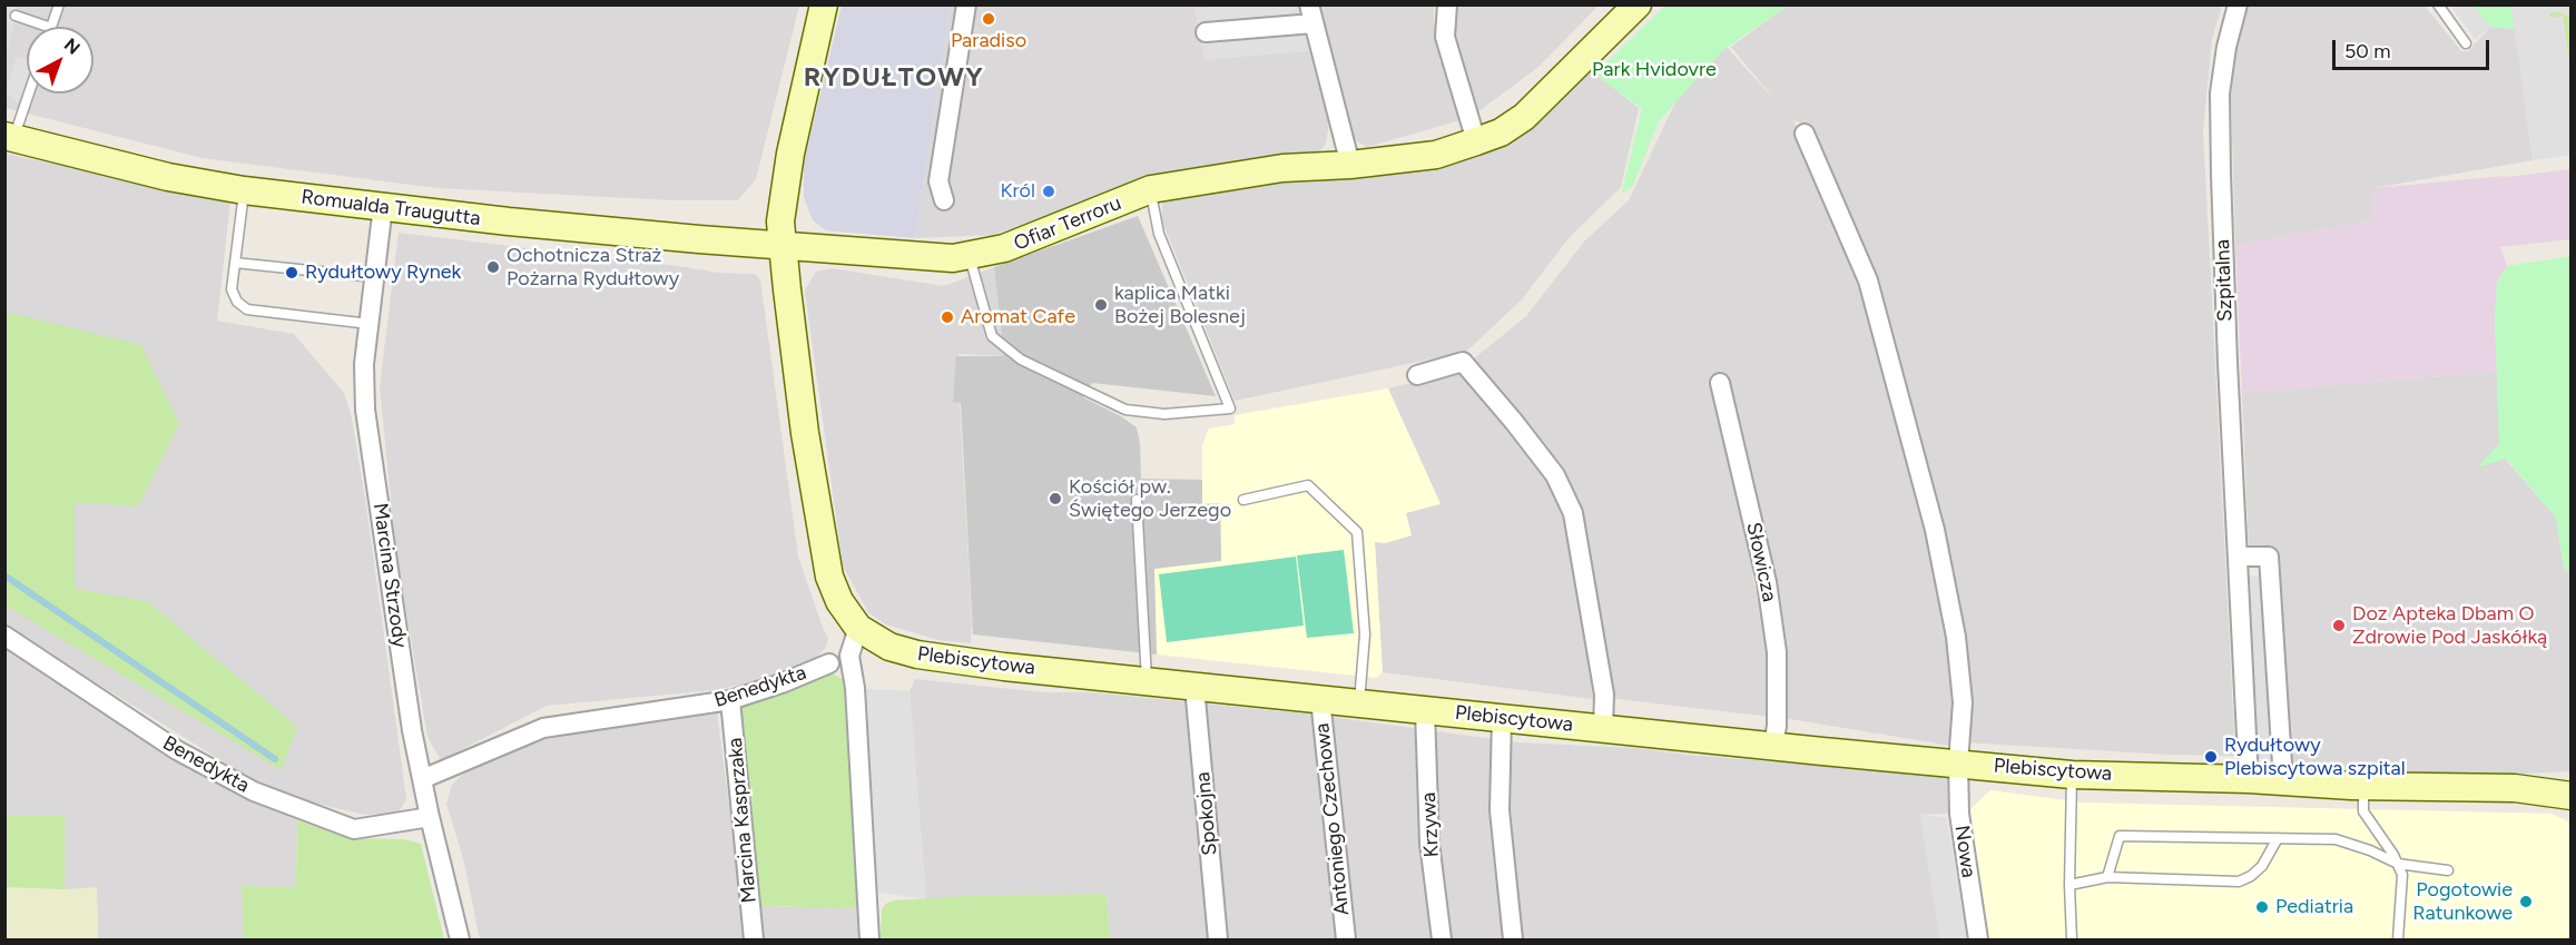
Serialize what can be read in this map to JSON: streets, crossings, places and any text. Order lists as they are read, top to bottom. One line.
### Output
{"streets":{"street":["Romualda Traugutta","Ofiar Terroru","Szpitalna","Słowicza","Marcina Strzody","Plebiscytowa","Benedykta","Spokojna","Antoniego Czechowa","Marcina Kasprzaka","Krzywa","Nowa"]},"crossings":[["Romualda Traugutta","Ofiar Terroru"],["Romualda Traugutta","Marcina Strzody"],["Romualda Traugutta","Plebiscytowa"],["Ofiar Terroru","Plebiscytowa"],["Szpitalna","Plebiscytowa"],["Słowicza","Plebiscytowa"],["Marcina Strzody","Benedykta"],["Plebiscytowa","Spokojna"],["Plebiscytowa","Antoniego Czechowa"],["Plebiscytowa","Krzywa"],["Plebiscytowa","Nowa"],["Benedykta","Marcina Kasprzaka"]],"districts":["RYDUŁTOWY"],"parks":["Park Hvidovre"],"places":["Paradiso","Król","Ochotnicza Straż Pożarna Rydułtowy","Rydułtowy Rynek","kaplica Matki Bożej Bolesnej","Aromat Cafe","Kościół pw. Świętego Jerzego","Doz Apteka Dbam O Zdrowie Pod Jaskółką","Rydułtowy Plebiscytowa szpital","Pogotowie Ratunkowe","Pediatria"],"scale_bar":"50 m","north":"top right"}
